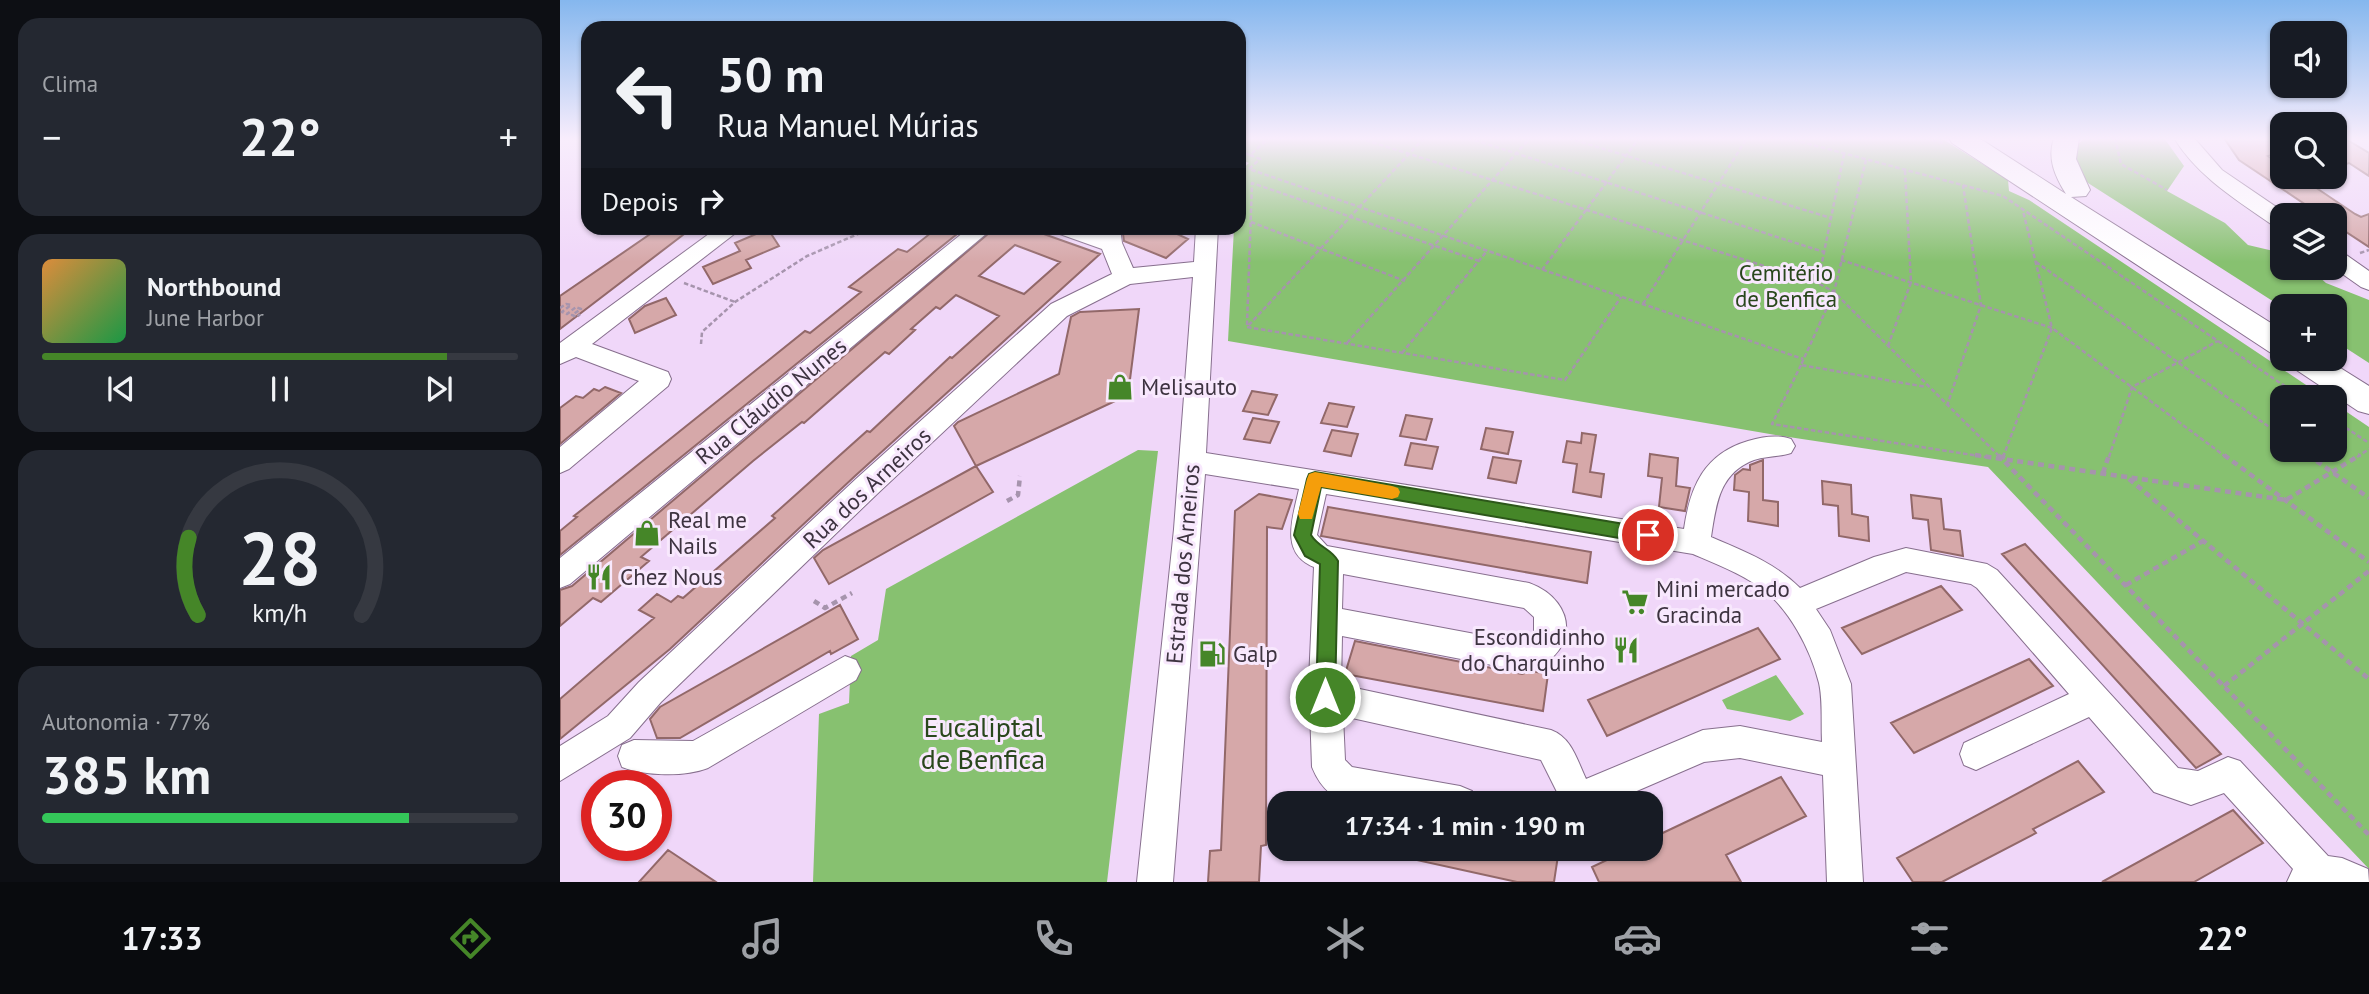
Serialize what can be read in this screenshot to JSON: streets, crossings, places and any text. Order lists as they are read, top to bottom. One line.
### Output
{"streets":{"street":["Rua Cláudio Nunes","Rua dos Arneiros","Estrada dos Arneiros"]},"crossings":[["Rua dos Arneiros","Estrada dos Arneiros"]],"parks":["Cemitério de Benfica","Eucaliptal de Benfica"],"places":{"shop":["Melisauto","Real me Nails"],"restaurant":["Chez Nous","Escondidinho do Charquinho"],"supermarket":["Mini mercado Gracinda"],"fuel station":["Galp"]},"page":{"tile":["Clima",["Autonomia · 77%","385 km"]],"map_buttons":["+","−"],"turn":["50 m","Rua Manuel Múrias"],"heat":["−","22°","+"],"then":"Depois","song":["Northbound","June Harbor"],"limit":"30","trip":"17:34 · 1 min · 190 m","tabs":["17:33","22°"],"gauge":["28","km/h"]}}
